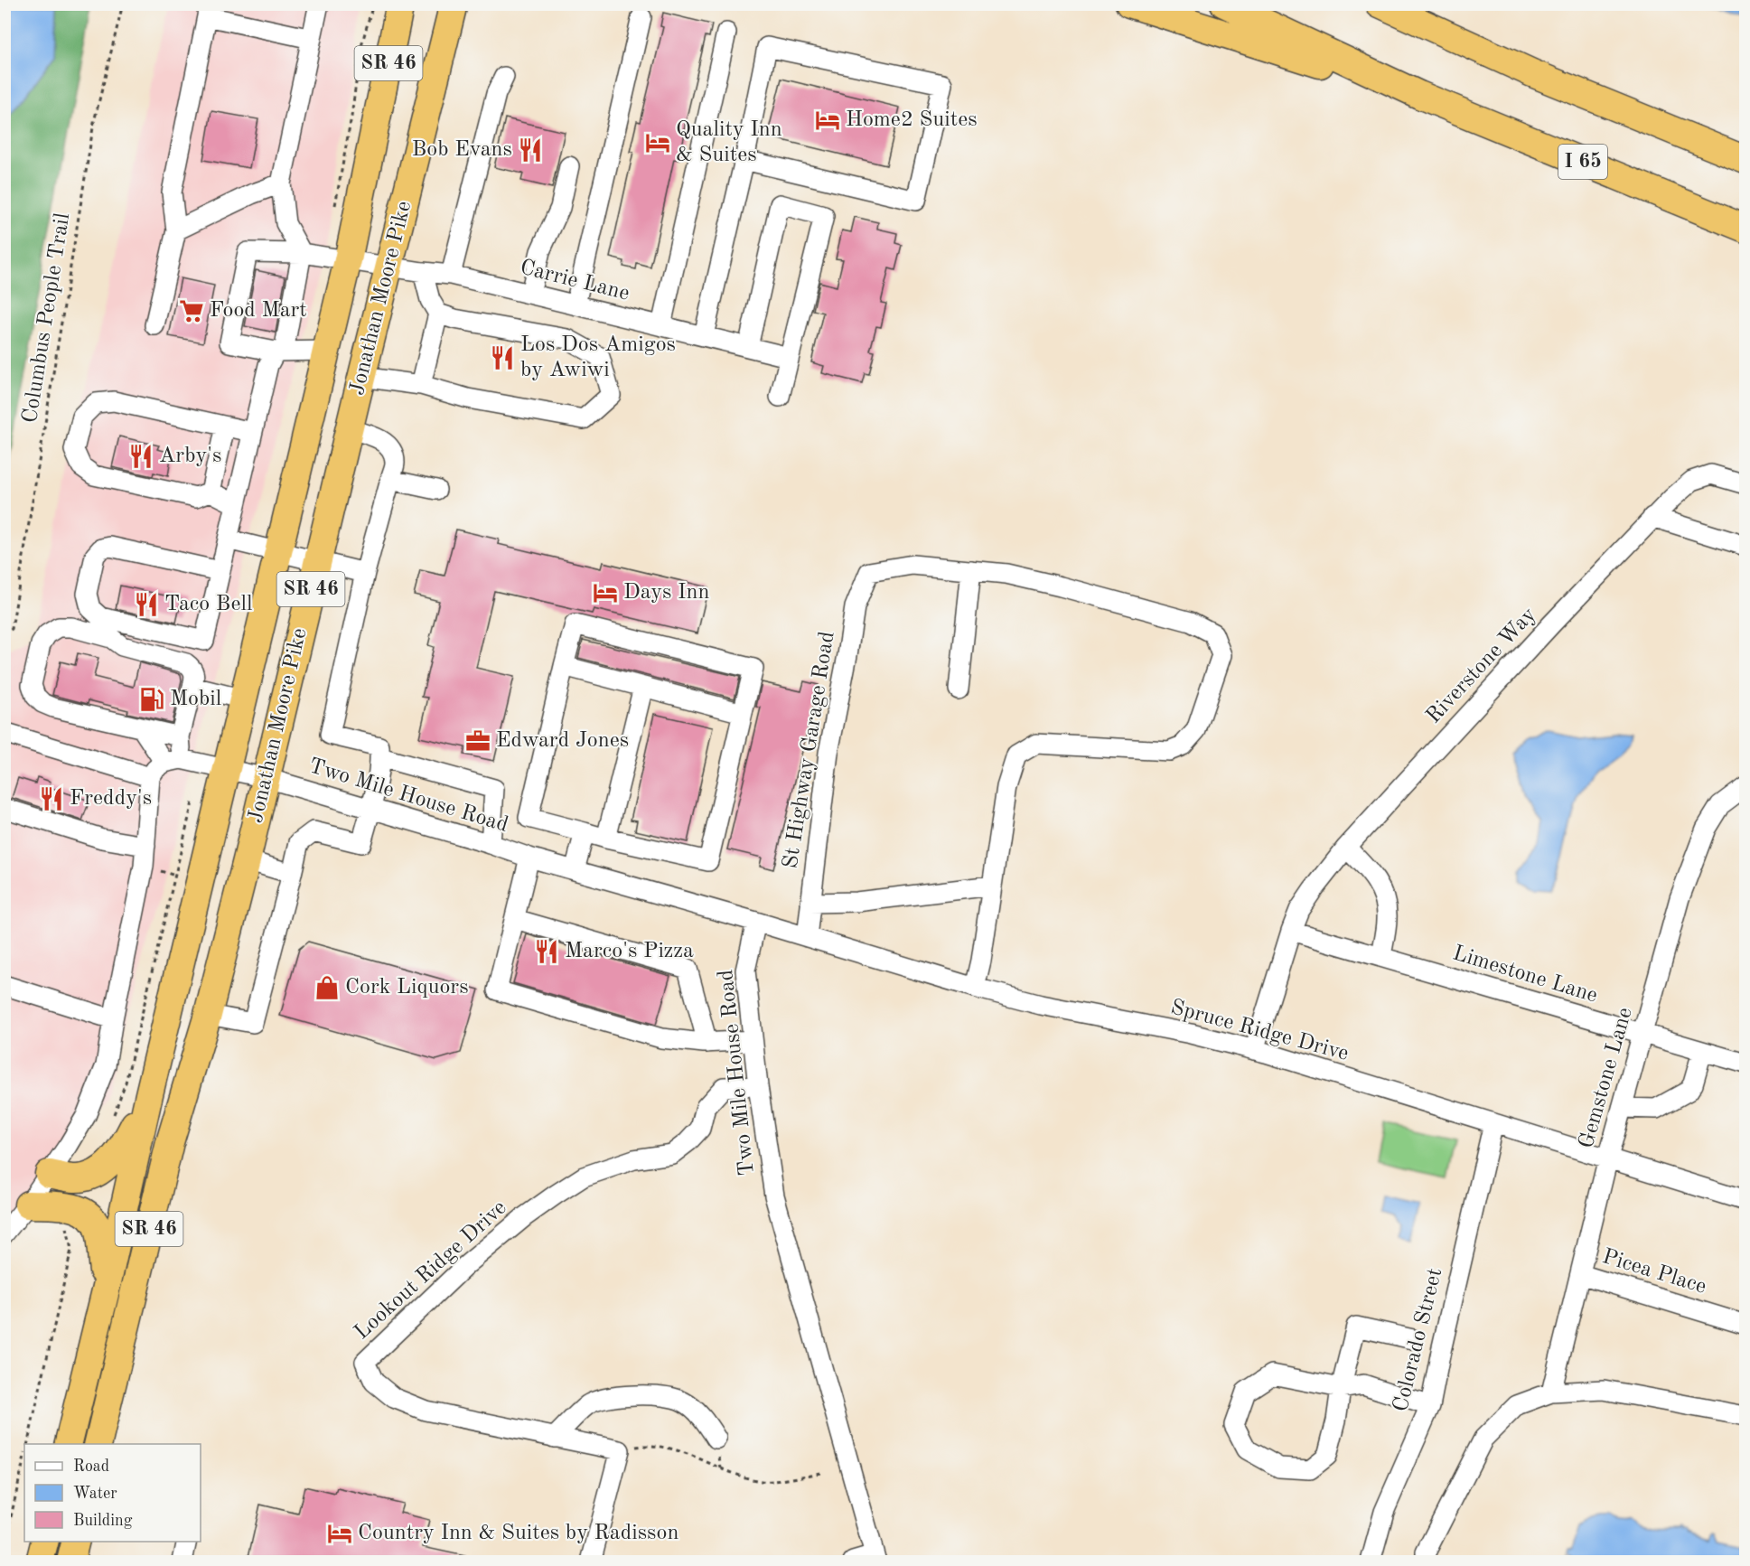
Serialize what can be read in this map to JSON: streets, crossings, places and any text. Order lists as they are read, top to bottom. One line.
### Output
{"streets":{"highway":["SR 46","I 65","Jonathan Moore Pike"],"street":["Carrie Lane","Riverstone Way","St Highway Garage Road","Two Mile House Road","Limestone Lane","Spruce Ridge Drive","Gemstone Lane","Lookout Ridge Drive","Picea Place","Colorado Street"],"path":["Columbus People Trail"]},"crossings":[["Carrie Lane","Jonathan Moore Pike"],["Jonathan Moore Pike","Two Mile House Road"],["Riverstone Way","Limestone Lane"],["Riverstone Way","Spruce Ridge Drive"],["St Highway Garage Road","Spruce Ridge Drive"],["Two Mile House Road","Spruce Ridge Drive"],["Two Mile House Road","Lookout Ridge Drive"],["Limestone Lane","Gemstone Lane"],["Spruce Ridge Drive","Gemstone Lane"],["Spruce Ridge Drive","Colorado Street"],["Gemstone Lane","Picea Place"]],"places":{"hotel":["Home2 Suites","Quality Inn & Suites","Days Inn","Country Inn & Suites by Radisson"],"restaurant":["Bob Evans","Los Dos Amigos by Awiwi","Arby's","Taco Bell","Freddy's","Marco's Pizza"],"supermarket":["Food Mart"],"fuel station":["Mobil"],"office":["Edward Jones"],"shop":["Cork Liquors"]},"legend":["Road","Water","Building"]}
